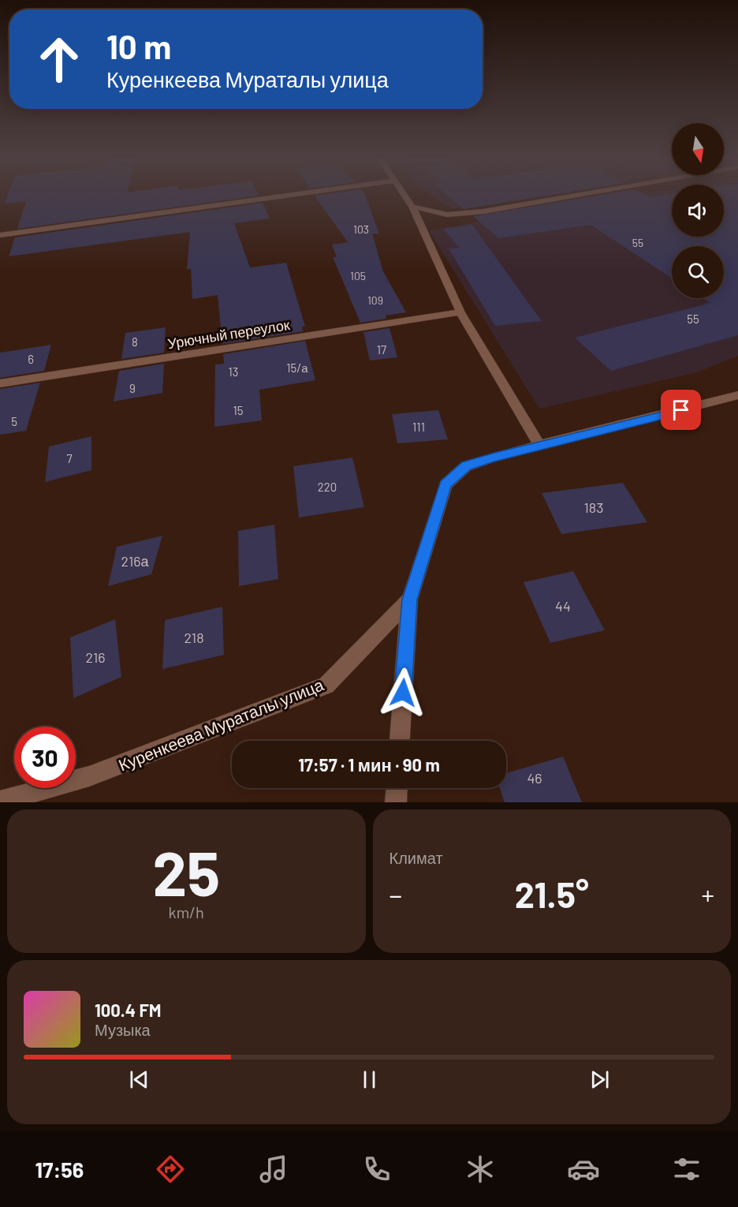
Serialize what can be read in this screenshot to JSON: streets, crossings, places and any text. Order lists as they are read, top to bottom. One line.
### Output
{"streets":{"street":["Урючный переулок","Куренкеева Мураталы улица"]},"house_numbers":["103","55","105","109","55","8","17","6","15/а","13","9","15","5","111","7","220","183","216а","44","218","216","46"],"north":"bottom","page":{"turn":["10 m","Куренкеева Мураталы улица"],"limit":"30","trip":"17:57 · 1 мин · 90 m","tile":[["25","km/h"],"Климат"],"heat":["−","21.5°","+"],"song":["100.4 FM","Музыка"],"tabs":"17:56"}}
